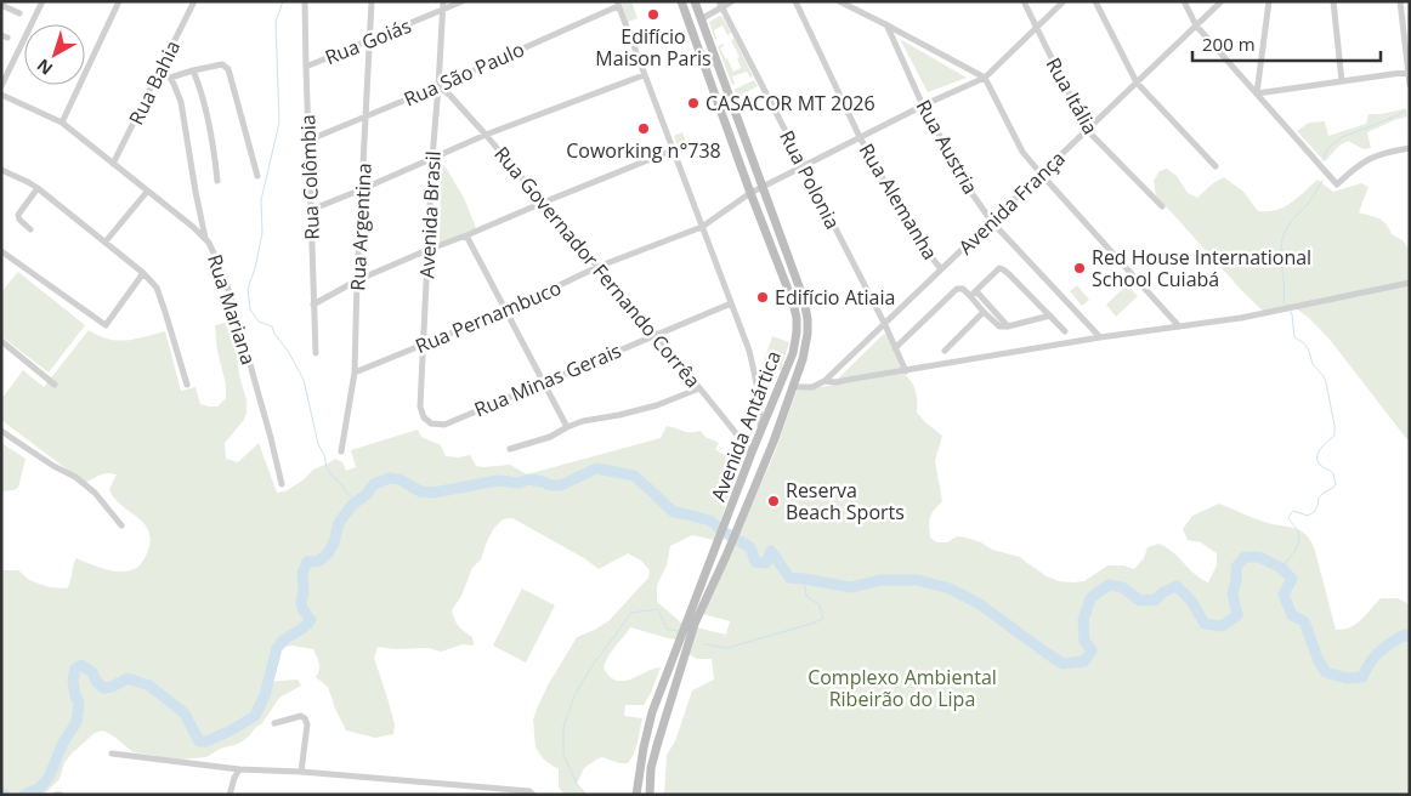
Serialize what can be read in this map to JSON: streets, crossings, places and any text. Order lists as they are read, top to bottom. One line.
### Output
{"streets":{"main road":["Avenida Antártica"],"street":["Rua Goiás","Rua São Paulo","Rua Bahia","Rua Itália","Rua Austria","Rua Colômbia","Rua Polonia","Rua Alemanha","Avenida França","Avenida Brasil","Rua Argentina","Rua Governador Fernando Corrêa","Rua Mariana","Rua Pernambuco","Rua Minas Gerais"]},"crossings":[["Rua Goiás","Rua Colômbia"],["Rua Goiás","Avenida Brasil"],["Rua Goiás","Rua Argentina"],["Rua São Paulo","Rua Colômbia"],["Rua São Paulo","Avenida Brasil"],["Rua São Paulo","Rua Argentina"],["Rua São Paulo","Rua Governador Fernando Corrêa"],["Rua Bahia","Rua Mariana"],["Rua Itália","Avenida França"],["Rua Austria","Avenida França"],["Rua Austria","Rua Pernambuco"],["Rua Polonia","Avenida França"],["Rua Polonia","Rua Pernambuco"],["Rua Alemanha","Avenida França"],["Rua Alemanha","Rua Pernambuco"],["Avenida Brasil","Rua Governador Fernando Corrêa"],["Avenida Brasil","Rua Pernambuco"],["Avenida Brasil","Rua Minas Gerais"],["Rua Argentina","Rua Pernambuco"],["Rua Governador Fernando Corrêa","Rua Pernambuco"],["Rua Governador Fernando Corrêa","Rua Minas Gerais"],["Rua Governador Fernando Corrêa","Avenida Antártica"],["Rua Pernambuco","Avenida Antártica"]],"parks":["Complexo Ambiental Ribeirão do Lipa"],"places":["Edifício Maison Paris","CASACOR MT 2026","Coworking n°738","Red House International School Cuiabá","Edifício Atiaia","Reserva Beach Sports"],"scale_bar":"200 m","north":"bottom left"}
